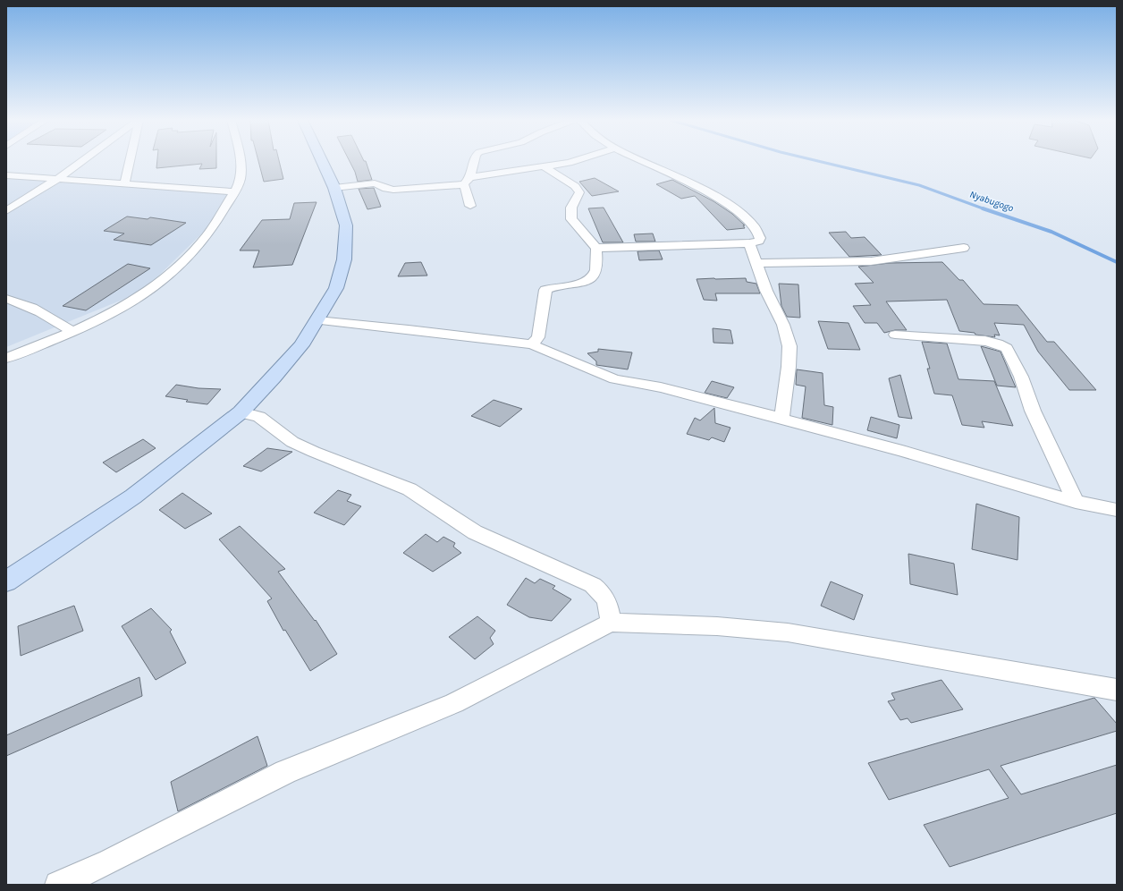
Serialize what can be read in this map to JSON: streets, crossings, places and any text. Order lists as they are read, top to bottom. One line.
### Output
{"water":["Nyabugogo"]}
